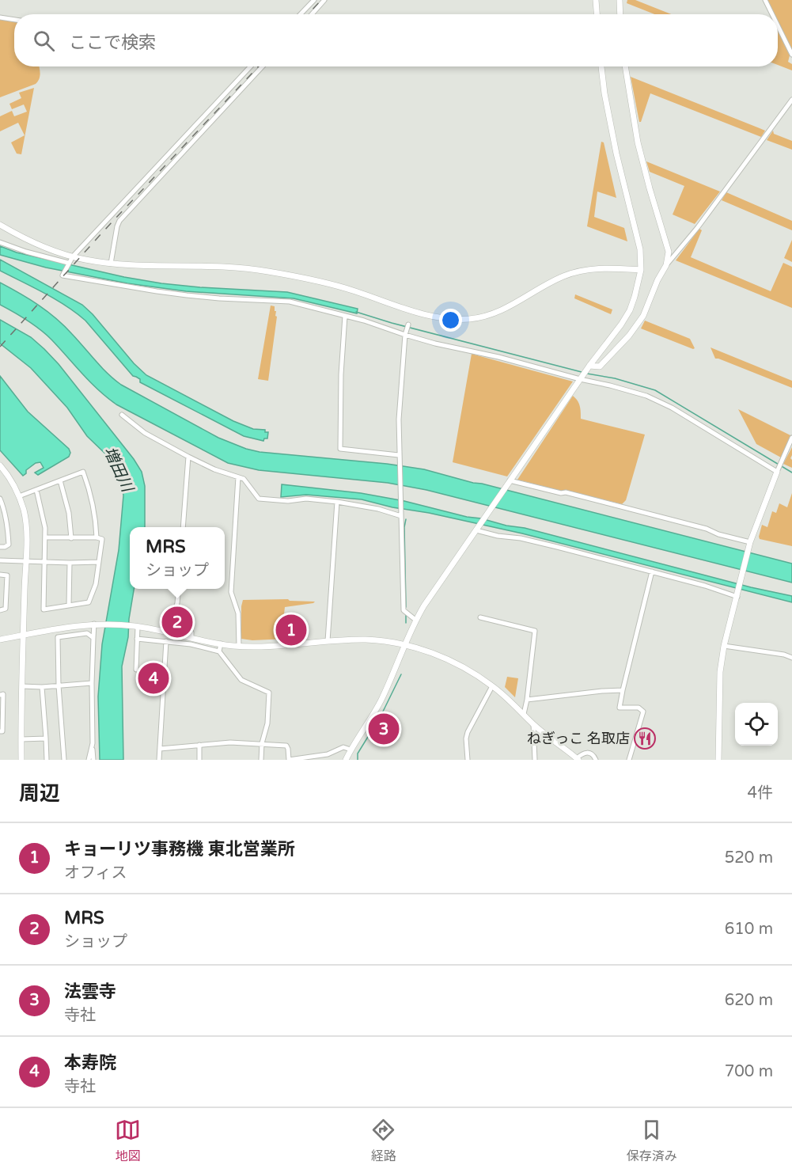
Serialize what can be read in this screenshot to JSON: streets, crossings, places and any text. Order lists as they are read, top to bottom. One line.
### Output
{"water":["増田川"],"places":{"restaurant":["ねぎっこ 名取店"]},"page":{"search":"ここで検索","popup":["MRS","ショップ"],"pins":["2","1","4","3"],"heading":["周辺","4件"],"list":[{"mark":"1","name":"キョーリツ事務機 東北営業所","note":"オフィス","value":"520 m"},{"mark":"2","name":"MRS","note":"ショップ","value":"610 m"},{"mark":"3","name":"法雲寺","note":"寺社","value":"620 m"},{"mark":"4","name":"本寿院","note":"寺社","value":"700 m"}],"nav":["地図","経路","保存済み"]}}
